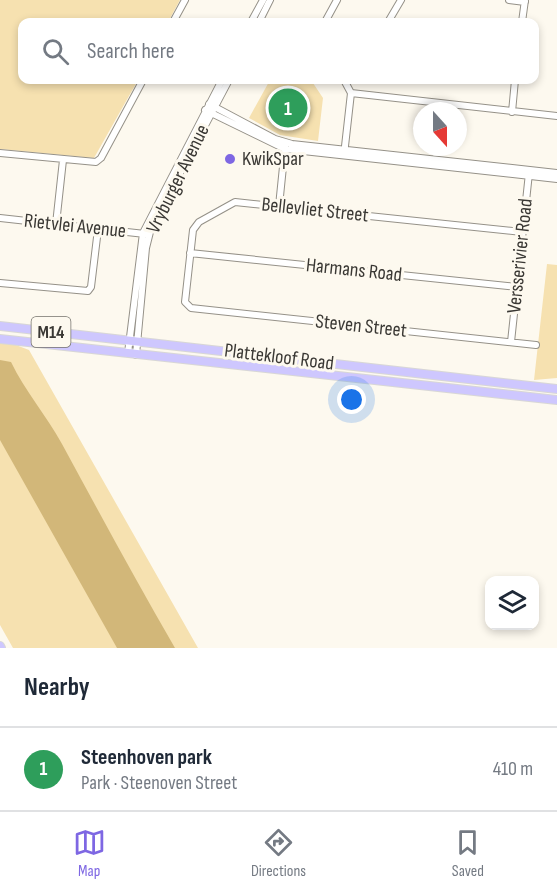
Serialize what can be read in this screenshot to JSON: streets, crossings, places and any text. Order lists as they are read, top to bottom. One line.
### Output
{"streets":{"main road":["M14","Plattekloof Road"],"street":["Vryburger Avenue","Bellevliet Street","Rietvlei Avenue","Versserivier Road","Harmans Road","Steven Street"]},"crossings":[["Vryburger Avenue","Rietvlei Avenue"],["Vryburger Avenue","Plattekloof Road"],["Bellevliet Street","Versserivier Road"],["Bellevliet Street","Harmans Road"],["Bellevliet Street","Steven Street"],["Versserivier Road","Harmans Road"],["Versserivier Road","Steven Street"]],"places":["KwikSpar"],"north":"bottom","page":{"search":"Search here","pins":"1","heading":"Nearby","list":[{"mark":"1","name":"Steenhoven park","note":"Park · Steenoven Street","value":"410 m"}],"nav":["Map","Directions","Saved"]}}
